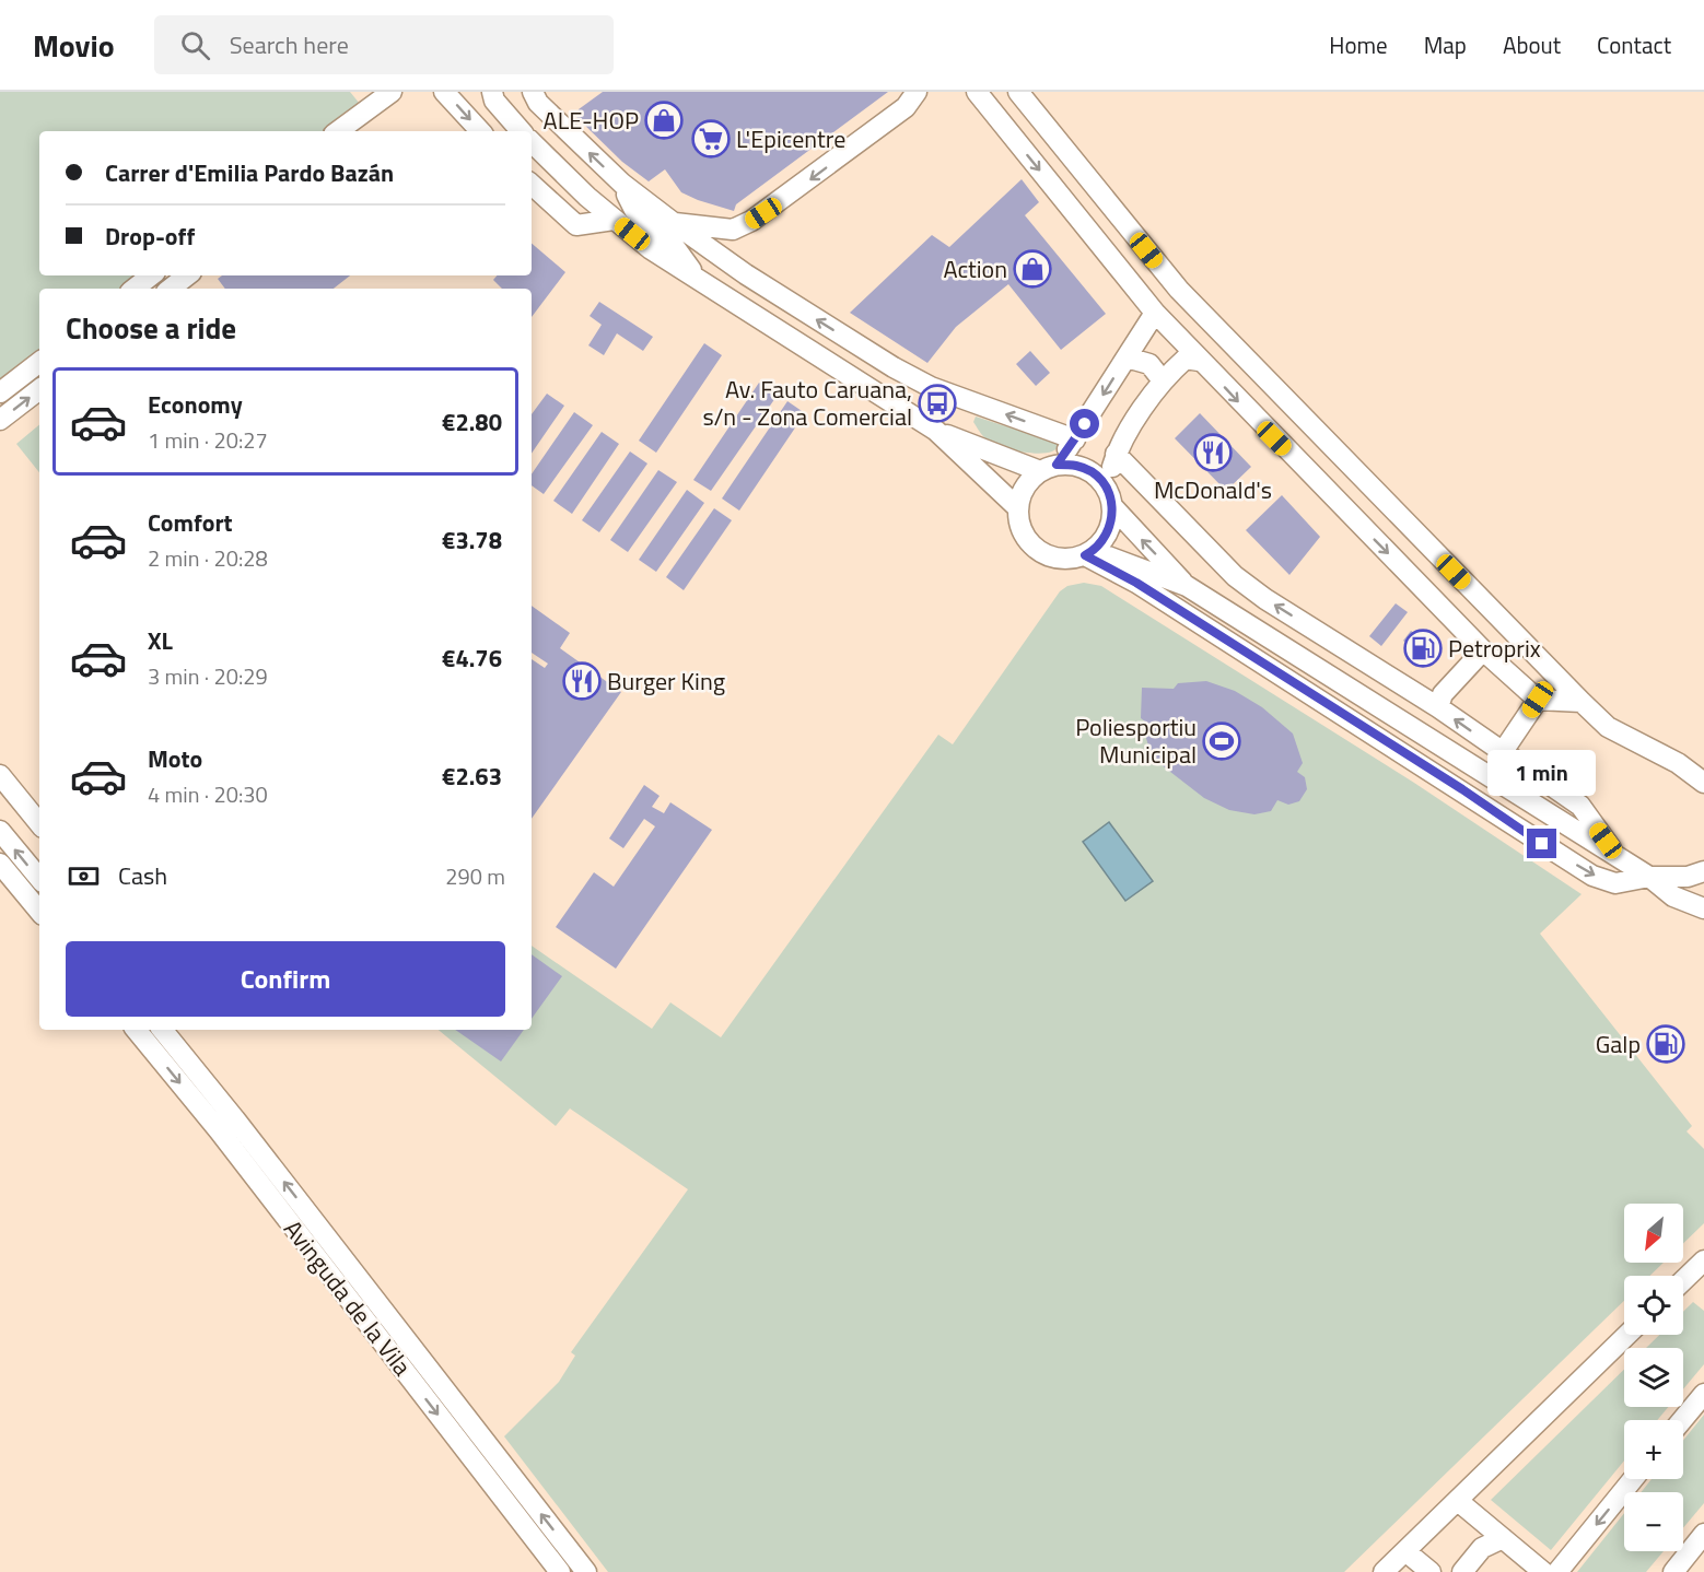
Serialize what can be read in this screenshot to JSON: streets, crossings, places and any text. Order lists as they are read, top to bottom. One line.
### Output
{"streets":{"street":["Avinguda de la Vila"]},"places":{"shop":["ALE-HOP","Action"],"supermarket":["L'Epicentre"],"bus stop":["Av. Fauto Caruana, s/n - Zona Comercial"],"restaurant":["McDonald's","Burger King"],"fuel station":["Petroprix","Galp"],"sports":["Poliesportiu Municipal"]},"north":"bottom left","page":{"header":"Movio","search":"Search here","nav":["Home","Map","About","Contact"],"banner":["Carrer d'Emilia Pardo Bazán","Drop-off"],"heading":"Choose a ride","list":[{"name":"Economy","note":"1 min · 20:27","value":"€2.80"},{"name":"Comfort","note":"2 min · 20:28","value":"€3.78"},{"name":"XL","note":"3 min · 20:29","value":"€4.76"},{"name":"Moto","note":"4 min · 20:30","value":"€2.63"}],"bubble":"1 min","pay":["Cash","290 m"],"buttons":"Confirm","map_buttons":["+","−"]}}
